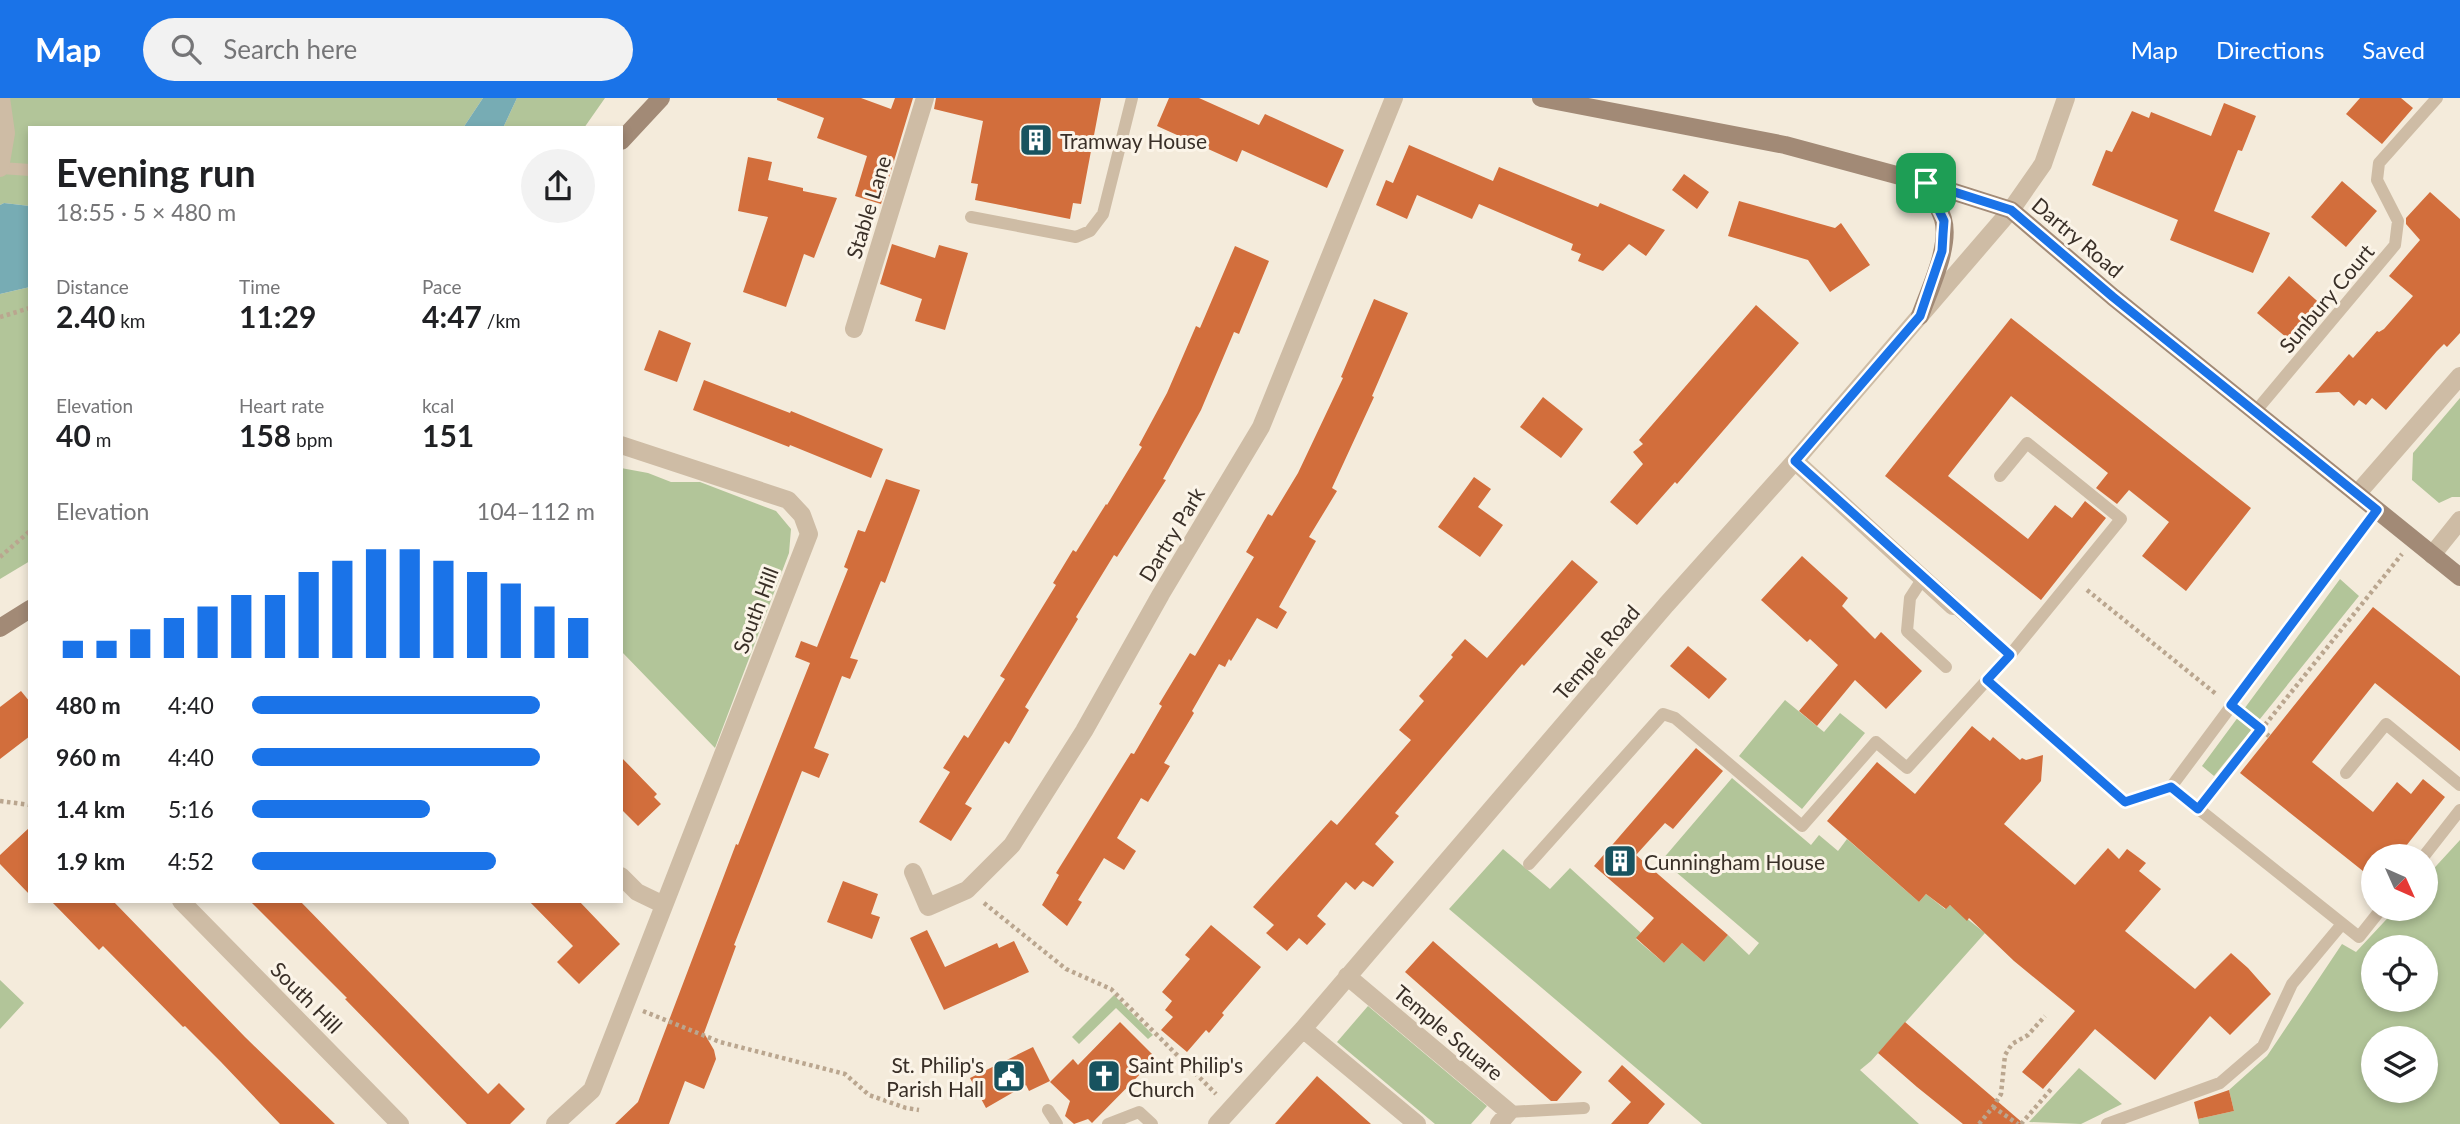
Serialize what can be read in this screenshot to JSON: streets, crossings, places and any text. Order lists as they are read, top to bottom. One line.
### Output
{"streets":{"main road":["Dartry Road"],"street":["Stable Lane","Dartry Park","South Hill","Temple Road","Temple Square"],"lane":["Sunbury Court"]},"crossings":[["Dartry Road","Sunbury Court"],["Dartry Road","Temple Road"],["Temple Road","Temple Square"]],"places":{"building":["Tramway House","Cunningham House"],"public building":["St. Philip's Parish Hall"],"church":["Saint Philip's Church"]},"north":"bottom right","page":{"header":"Map","search":"Search here","nav":["Map","Directions","Saved"],"heading":["Evening run","18:55 · 5 × 480 m"],"stats":[["Distance","2.40 km"],["Time","11:29"],["Pace","4:47 /km"],["Elevation","40 m"],["Heart rate","158 bpm"],["kcal","151"]],"chart":["Elevation","104–112 m"],"list":[{"name":"480 m","note":"4:40"},{"name":"960 m","note":"4:40"},{"name":"1.4 km","note":"5:16"},{"name":"1.9 km","note":"4:52"}]}}
